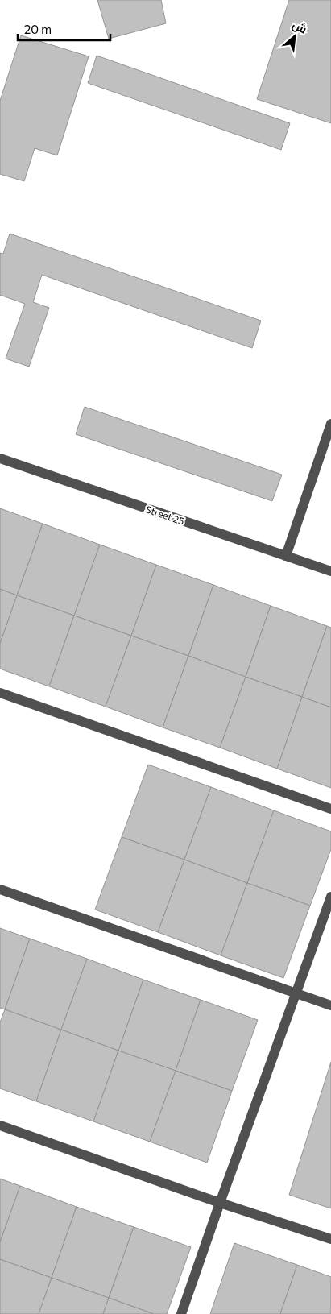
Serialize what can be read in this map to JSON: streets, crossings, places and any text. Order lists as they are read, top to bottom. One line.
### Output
{"streets":{"street":["Street 25"]},"scale_bar":"20 m","north":"top right"}
